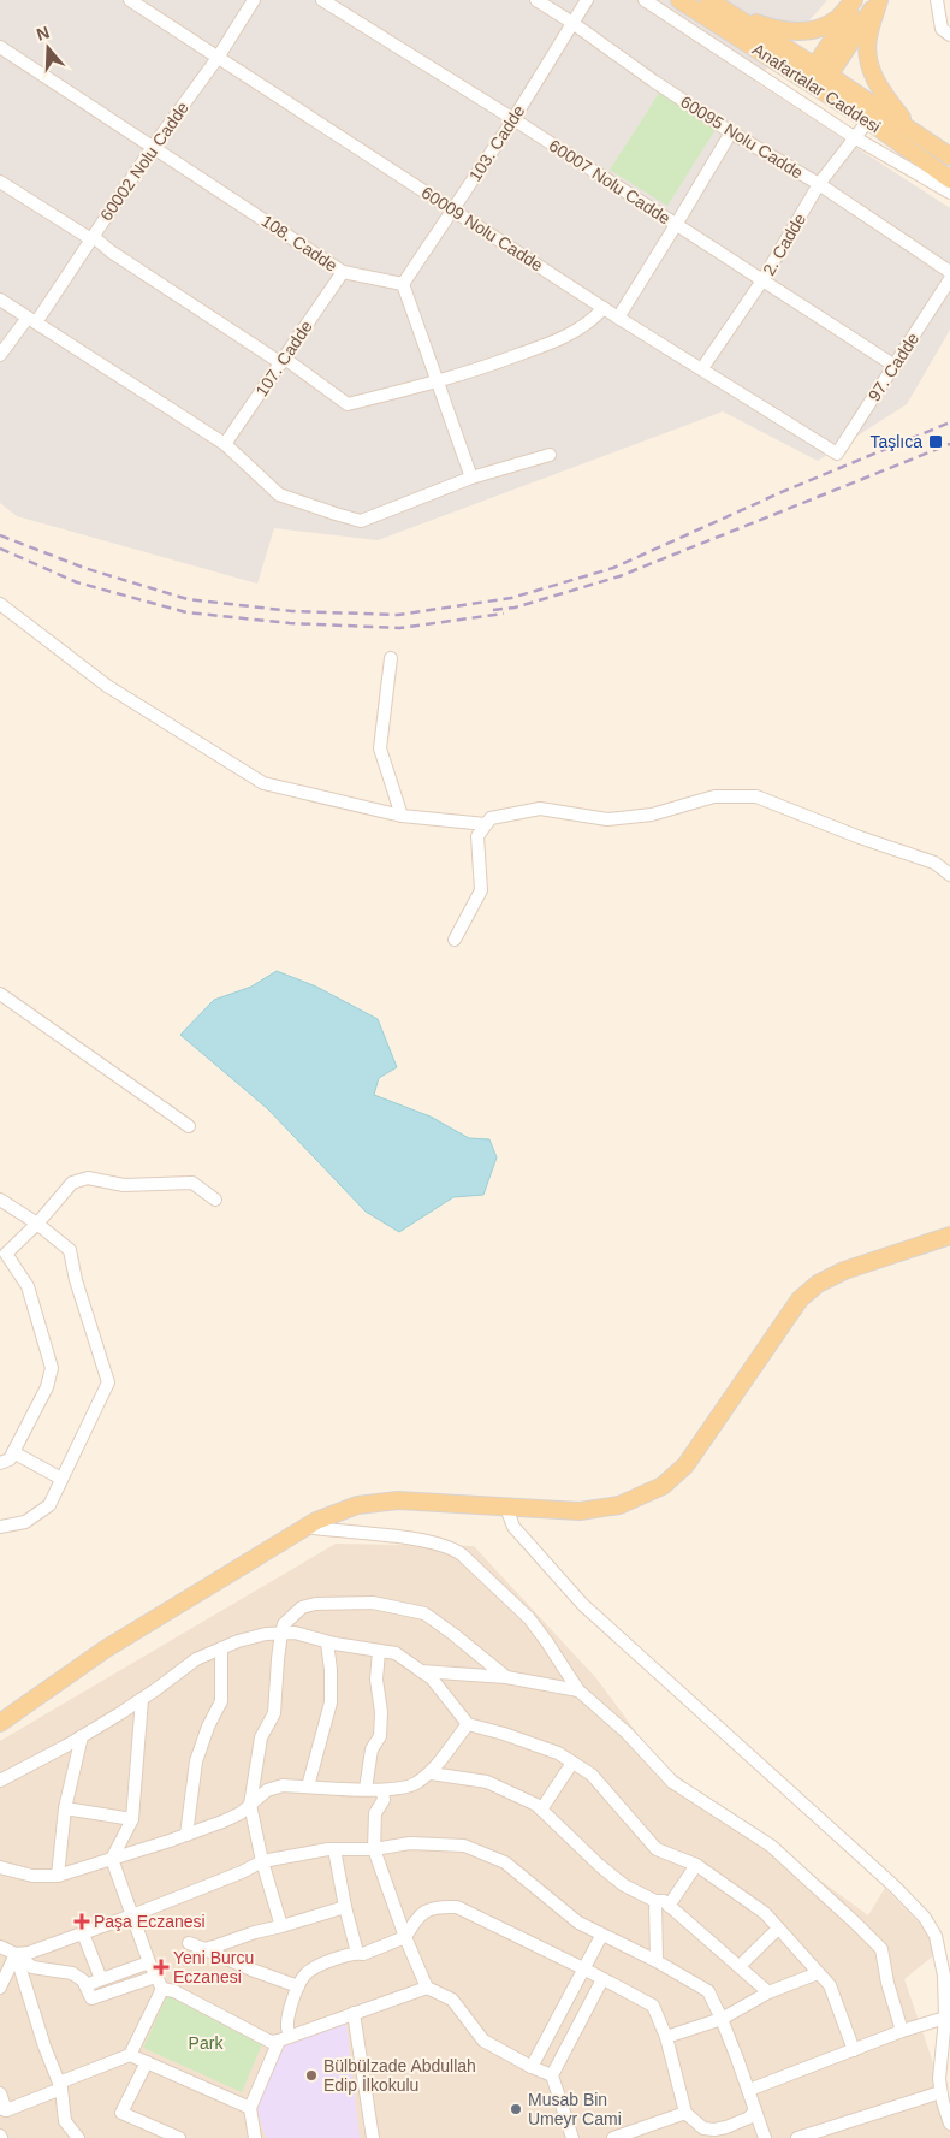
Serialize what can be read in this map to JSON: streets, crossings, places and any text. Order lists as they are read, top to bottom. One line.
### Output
{"streets":{"main road":["Anafartalar Caddesi"],"street":["60095 Nolu Cadde","103. Cadde","60002 Nolu Cadde","60007 Nolu Cadde","60009 Nolu Cadde","108. Cadde","2. Cadde","107. Cadde","97. Cadde"]},"crossings":[["Anafartalar Caddesi","2. Cadde"],["60095 Nolu Cadde","103. Cadde"],["60095 Nolu Cadde","2. Cadde"],["103. Cadde","60007 Nolu Cadde"],["103. Cadde","60009 Nolu Cadde"],["103. Cadde","108. Cadde"],["60002 Nolu Cadde","60009 Nolu Cadde"],["60002 Nolu Cadde","108. Cadde"],["60007 Nolu Cadde","2. Cadde"],["60007 Nolu Cadde","97. Cadde"],["60009 Nolu Cadde","2. Cadde"],["60009 Nolu Cadde","97. Cadde"],["108. Cadde","107. Cadde"]],"parks":["Park"],"places":{"transit":["Taşlıca"],"health":["Paşa Eczanesi","Yeni Burcu Eczanesi"],"other":["Bülbülzade Abdullah Edip İlkokulu","Musab Bin Umeyr Cami"]},"north":"top"}
